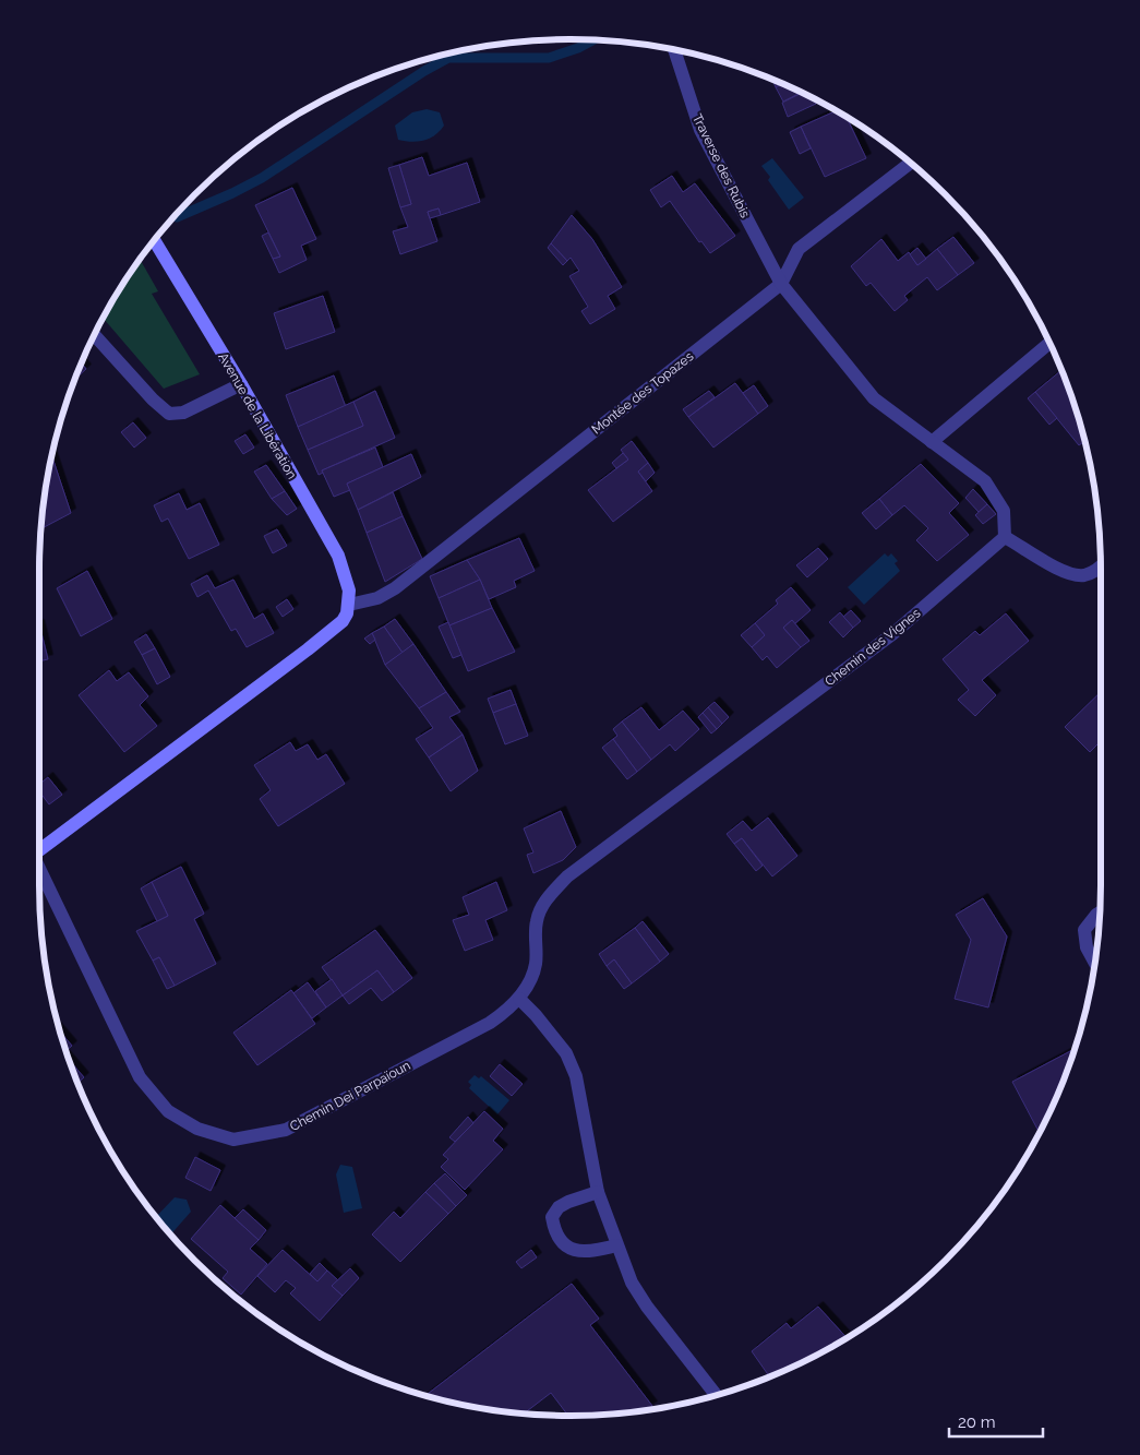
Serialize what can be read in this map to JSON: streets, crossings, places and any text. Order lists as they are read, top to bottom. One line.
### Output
{"streets":{"street":["Traverse des Rubis","Montée des Topazes","Avenue de la Libération","Chemin des Vignes","Chemin Dei Parpaïoun"]},"crossings":[["Traverse des Rubis","Montée des Topazes"],["Montée des Topazes","Avenue de la Libération"],["Chemin des Vignes","Chemin Dei Parpaïoun"]],"scale_bar":"20 m"}
